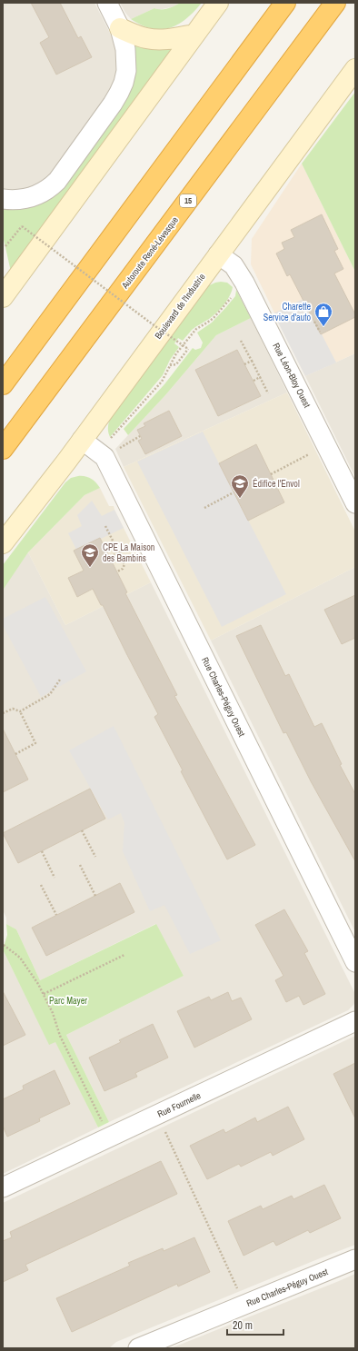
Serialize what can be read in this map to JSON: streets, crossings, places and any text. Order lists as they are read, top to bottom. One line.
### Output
{"streets":{"highway":["15","Autoroute René-Lévesque"],"street":["Boulevard de l'Industrie","Rue Léon-Bloy Ouest","Rue Charles-Péguy Ouest","Rue Fournelle"]},"crossings":[["Boulevard de l'Industrie","Rue Léon-Bloy Ouest"],["Boulevard de l'Industrie","Rue Charles-Péguy Ouest"]],"parks":["Parc Mayer"],"places":{"shop":["Charette Service d'auto"],"school or university":["Édifice l'Envol","CPE La Maison des Bambins"]},"scale_bar":"20 m"}
